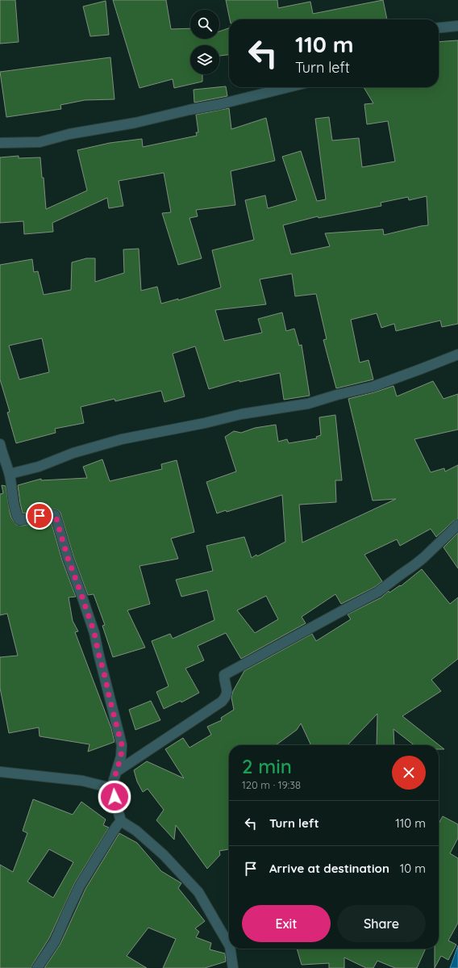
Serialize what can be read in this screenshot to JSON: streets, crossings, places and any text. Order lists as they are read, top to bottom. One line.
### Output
{"page":{"turn":["110 m","Turn left"],"heading":["2 min","120 m · 19:38"],"list":[{"name":"Turn left","value":"110 m"},{"name":"Arrive at destination","value":"10 m"}],"buttons":["Exit","Share"]}}
